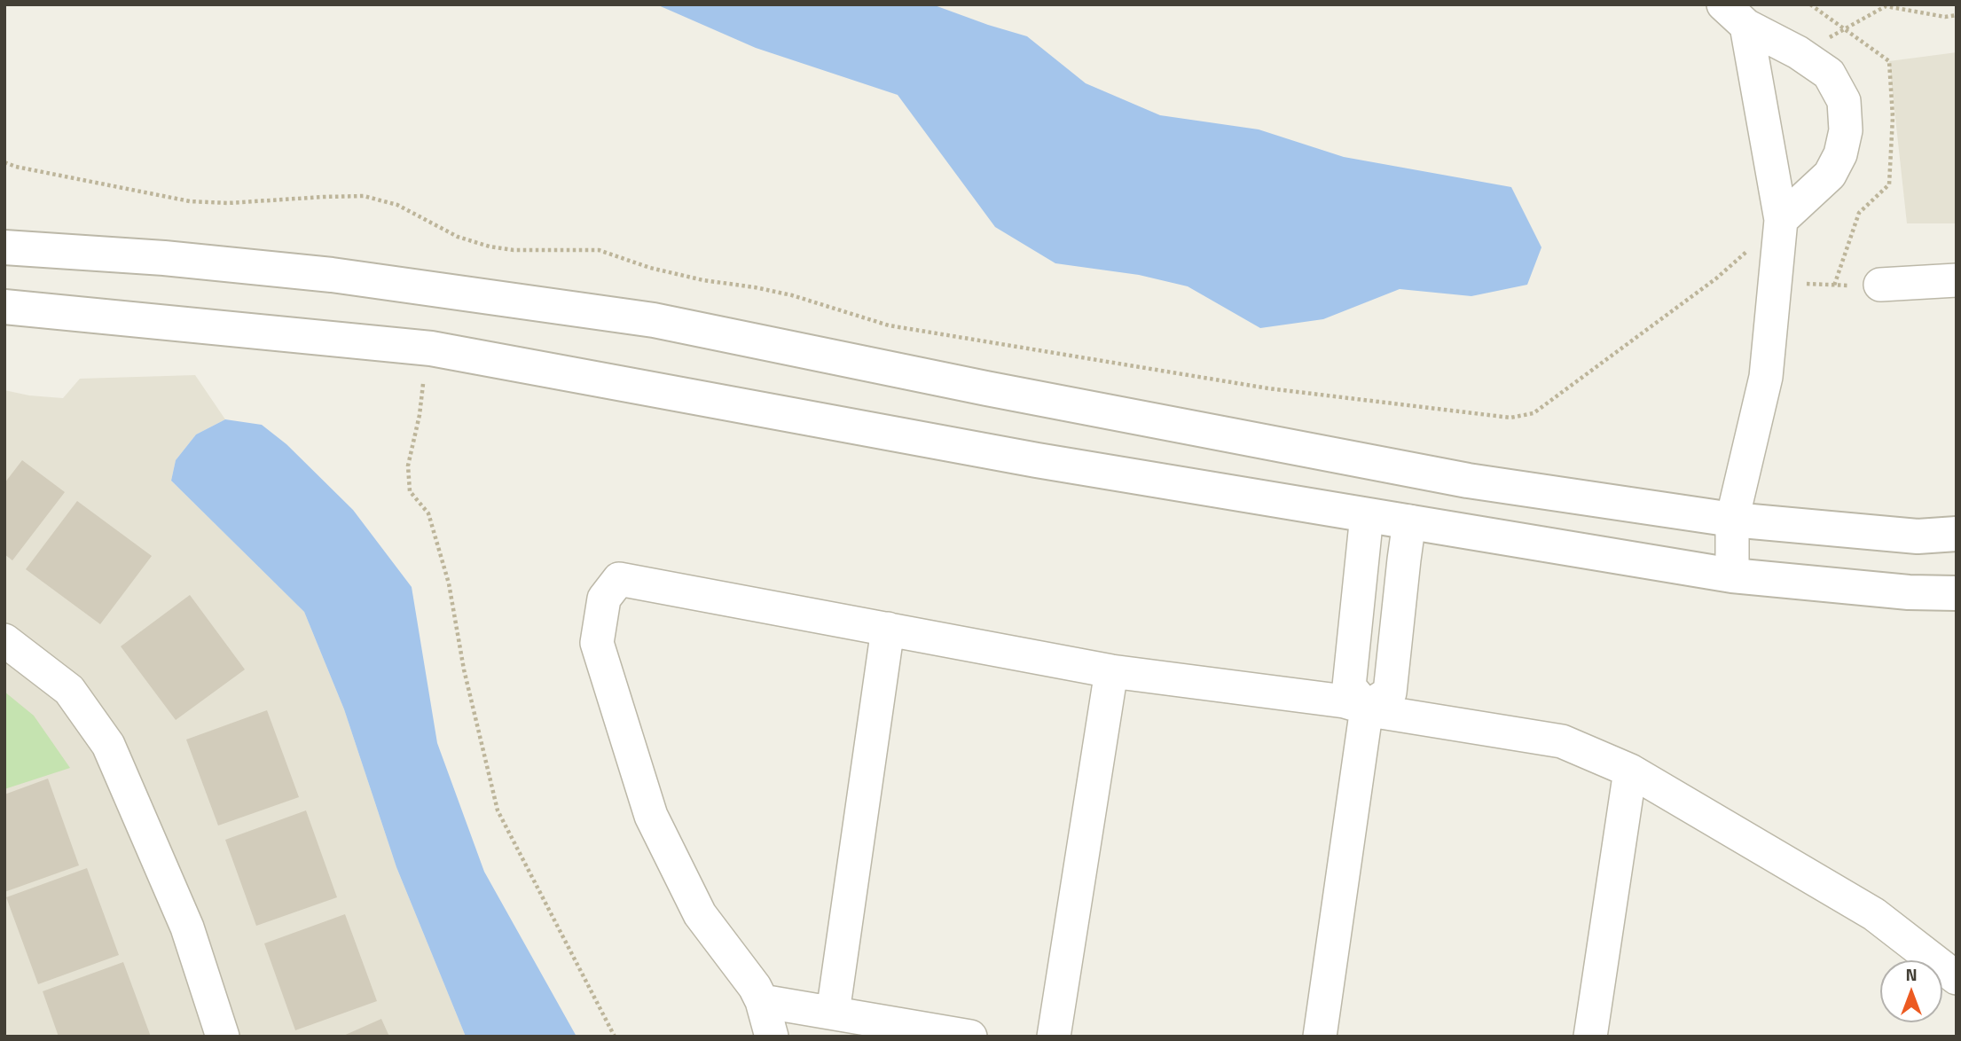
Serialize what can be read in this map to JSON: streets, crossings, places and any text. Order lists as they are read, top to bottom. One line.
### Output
{"north":"top"}
